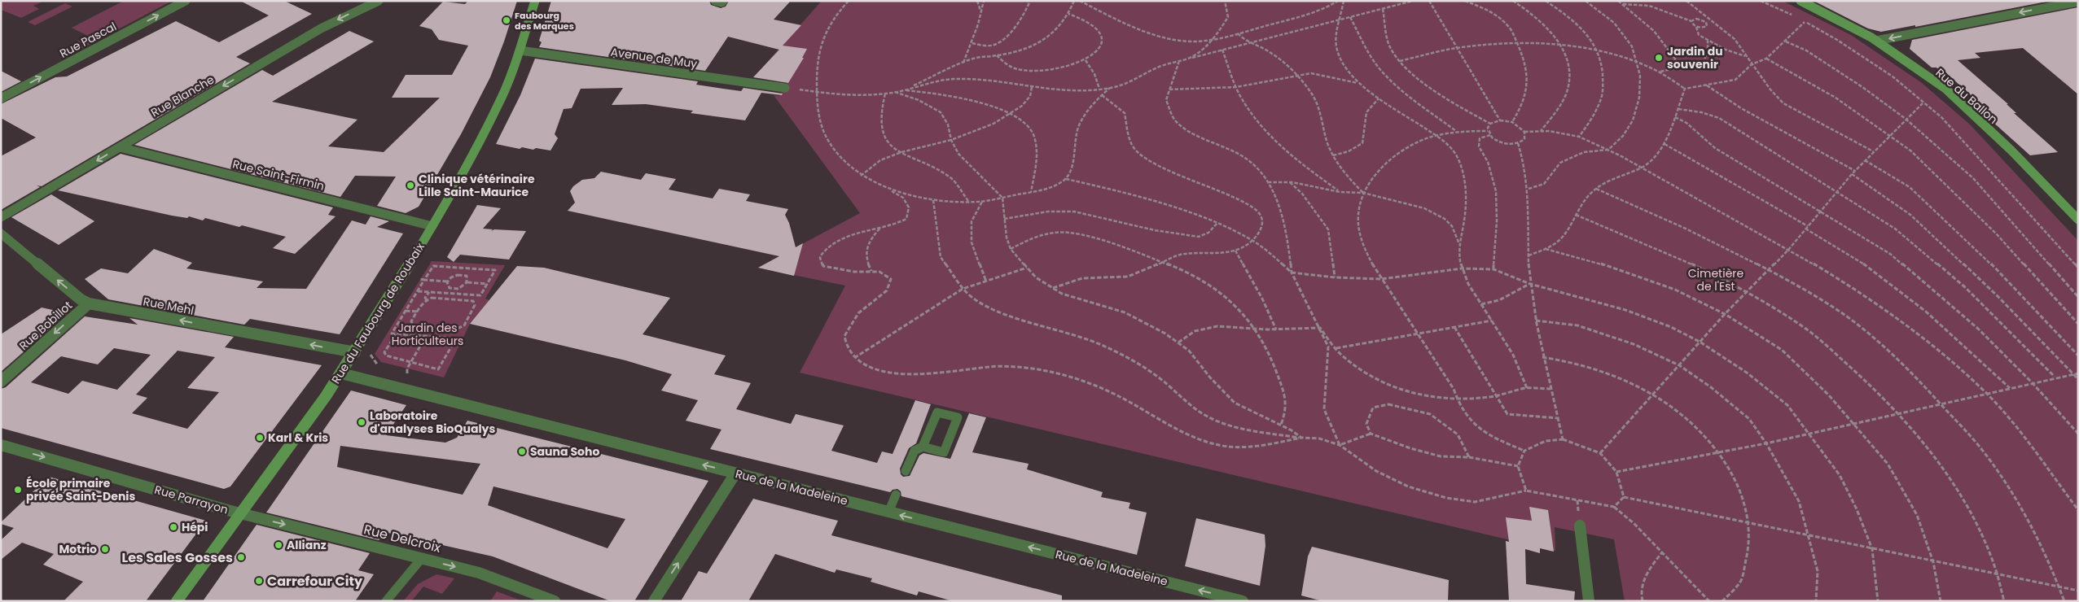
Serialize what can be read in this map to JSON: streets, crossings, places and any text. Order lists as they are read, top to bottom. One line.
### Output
{"streets":{"main road":["Rue du Ballon","Rue du Faubourg de Roubaix"],"street":["Rue Pascal","Avenue de Muy","Rue Blanche","Rue Saint-Firmin","Rue Mehl","Rue Bobillot","Rue de la Madeleine","Rue Parrayon","Rue Delcroix"]},"crossings":[["Avenue de Muy","Rue du Faubourg de Roubaix"],["Rue Blanche","Rue Saint-Firmin"],["Rue Saint-Firmin","Rue du Faubourg de Roubaix"],["Rue Mehl","Rue du Faubourg de Roubaix"],["Rue Mehl","Rue Bobillot"],["Rue du Faubourg de Roubaix","Rue de la Madeleine"],["Rue du Faubourg de Roubaix","Rue Parrayon"],["Rue du Faubourg de Roubaix","Rue Delcroix"],["Rue Parrayon","Rue Delcroix"]],"one_way":["Rue Pascal","Rue Blanche","Rue Mehl","Rue Bobillot","Rue de la Madeleine","Rue Parrayon","Rue Delcroix"],"parks":["Cimetière de l'Est","Jardin des Horticulteurs"],"places":["Faubourg des Marques","Jardin du souvenir","Clinique vétérinaire Lille Saint-Maurice","Laboratoire d'analyses BioQualys","Karl & Kris","Sauna Soho","École primaire privée Saint-Denis","Hépi","Allianz","Motrio","Les Sales Gosses","Carrefour City"]}
